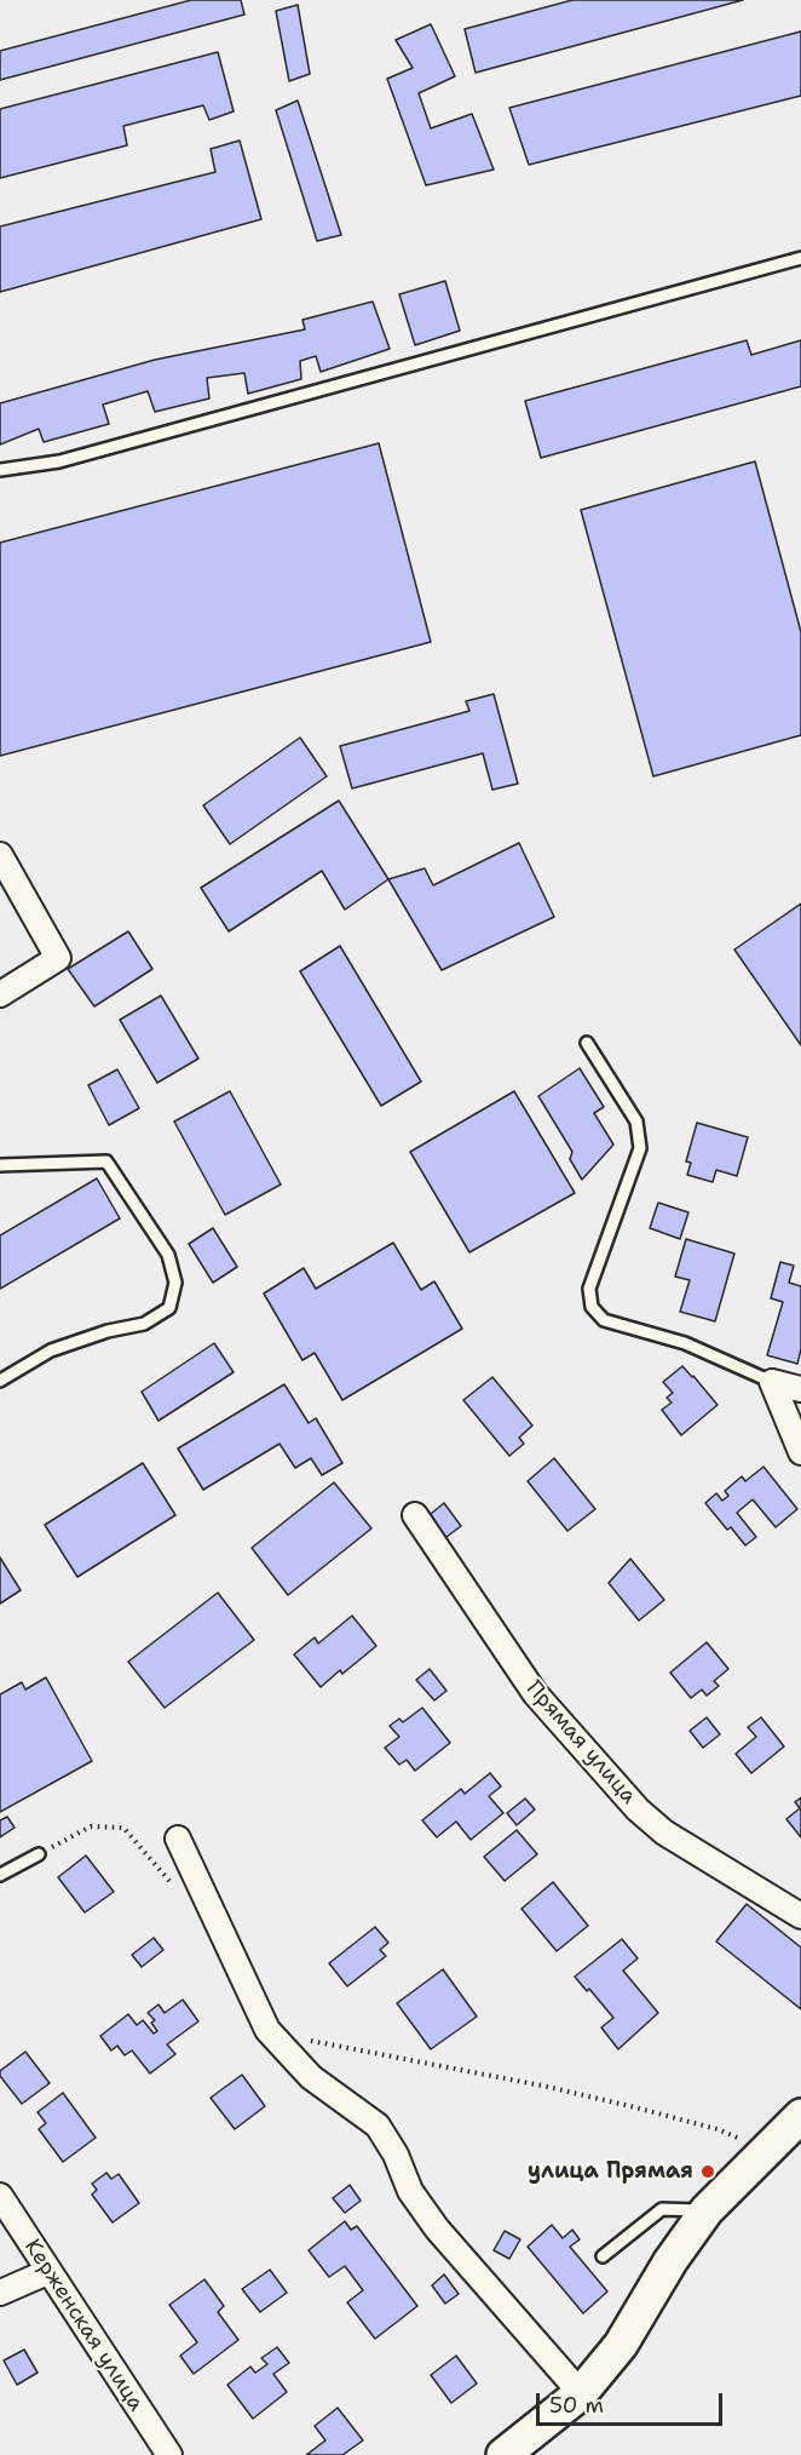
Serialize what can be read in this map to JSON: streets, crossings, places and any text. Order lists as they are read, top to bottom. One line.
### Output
{"streets":{"street":["Прямая улица","Керженская улица"]},"places":["улица Прямая"],"scale_bar":"50 m"}
